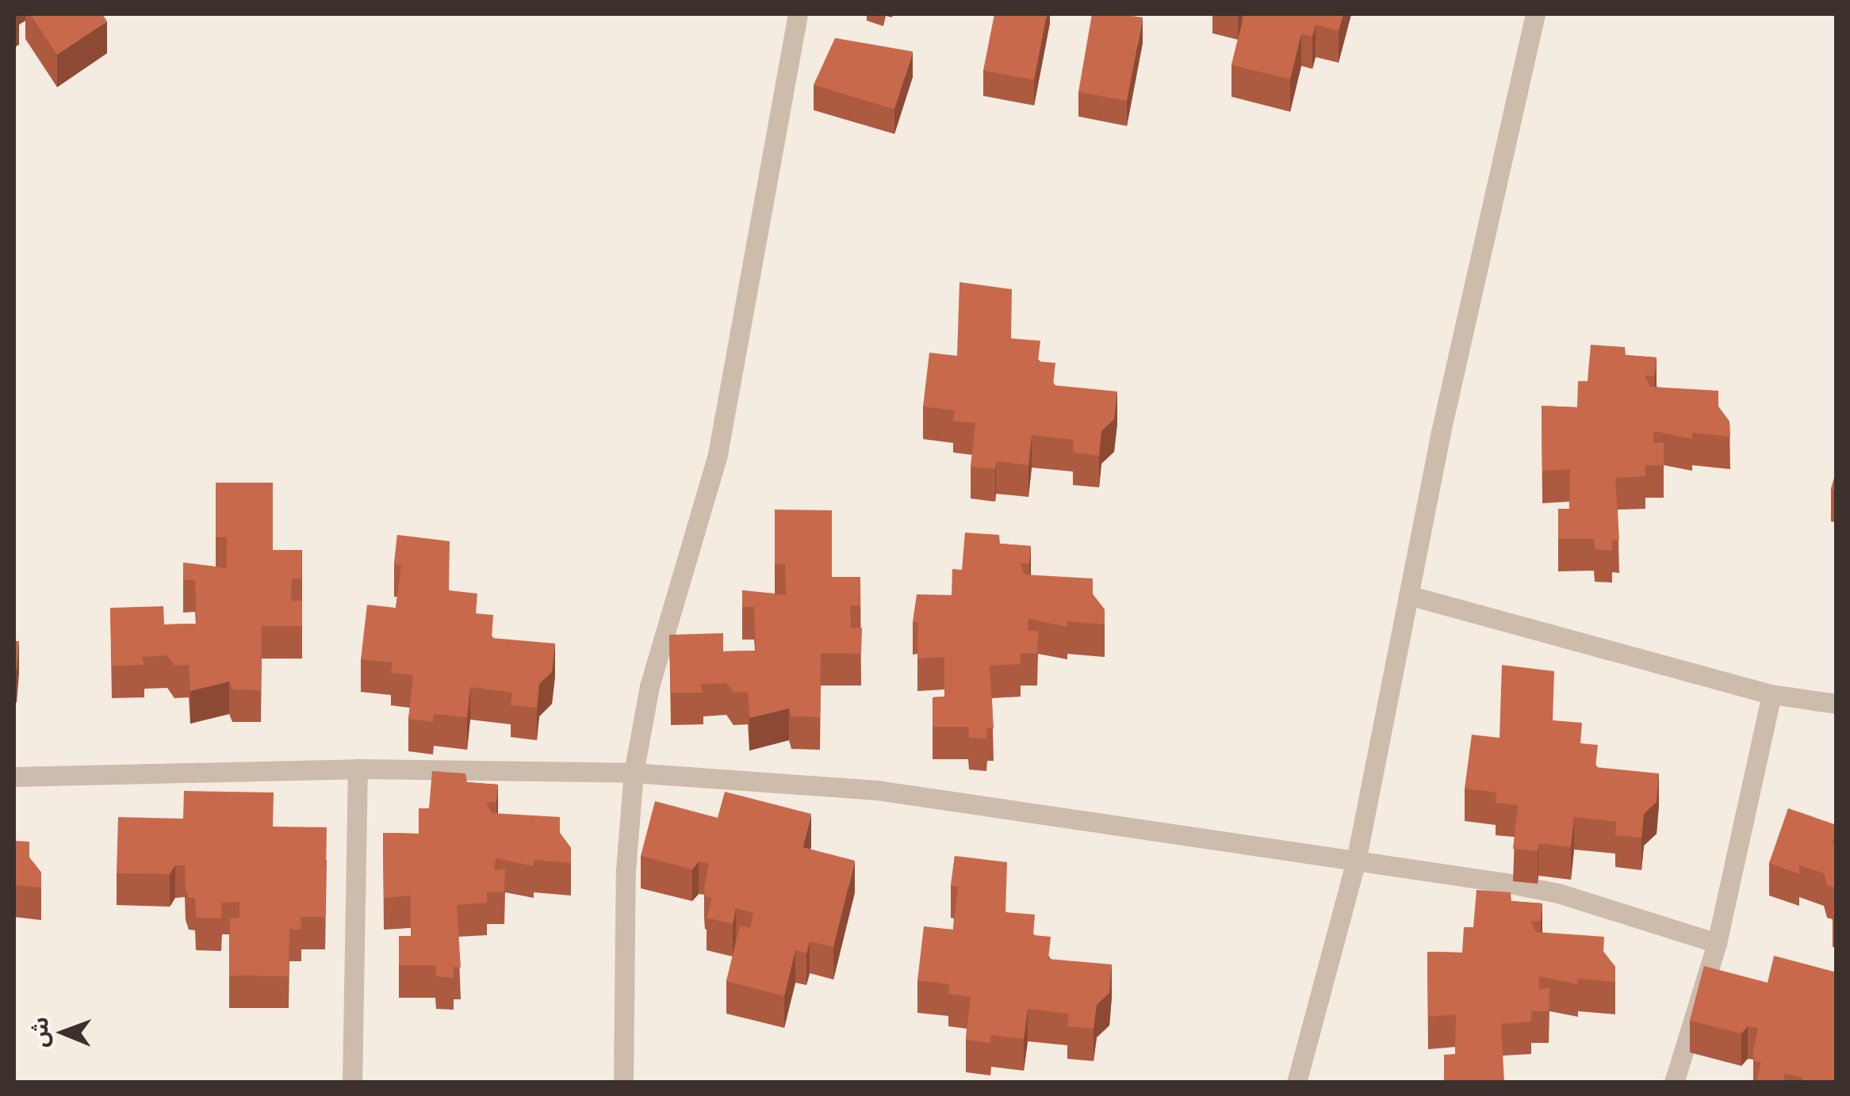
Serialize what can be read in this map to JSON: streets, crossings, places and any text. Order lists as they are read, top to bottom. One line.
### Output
{"north":"left"}
